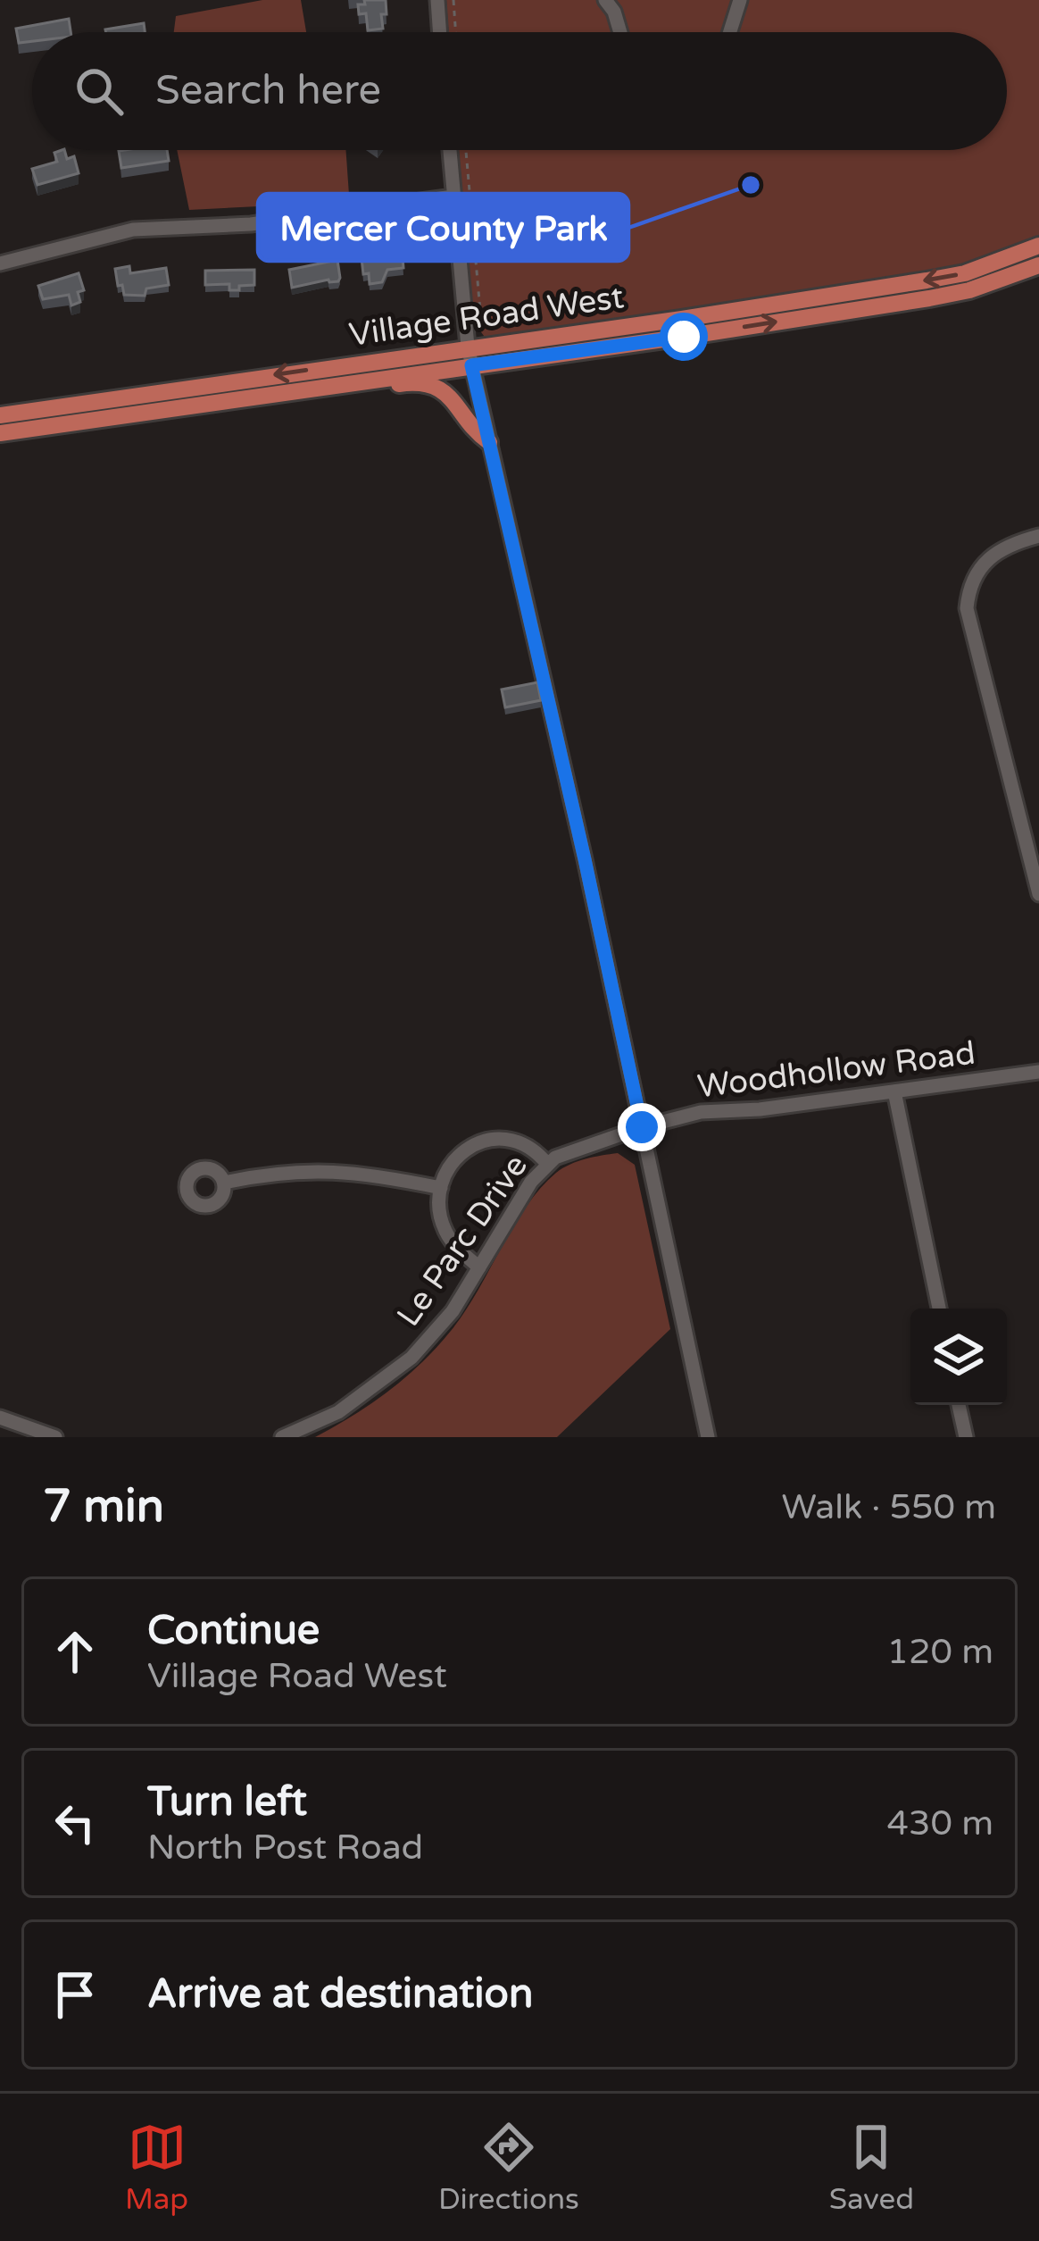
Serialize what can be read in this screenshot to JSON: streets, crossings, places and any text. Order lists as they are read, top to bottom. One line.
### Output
{"streets":{"main road":["Village Road West"],"street":["Woodhollow Road","Le Parc Drive"]},"crossings":[["Woodhollow Road","Le Parc Drive"]],"places":["Mercer County Park"],"page":{"search":"Search here","heading":["7 min","Walk · 550 m"],"list":[["Continue","Village Road West","120 m"],["Turn left","North Post Road","430 m"],"Arrive at destination"],"nav":["Map","Directions","Saved"]}}
